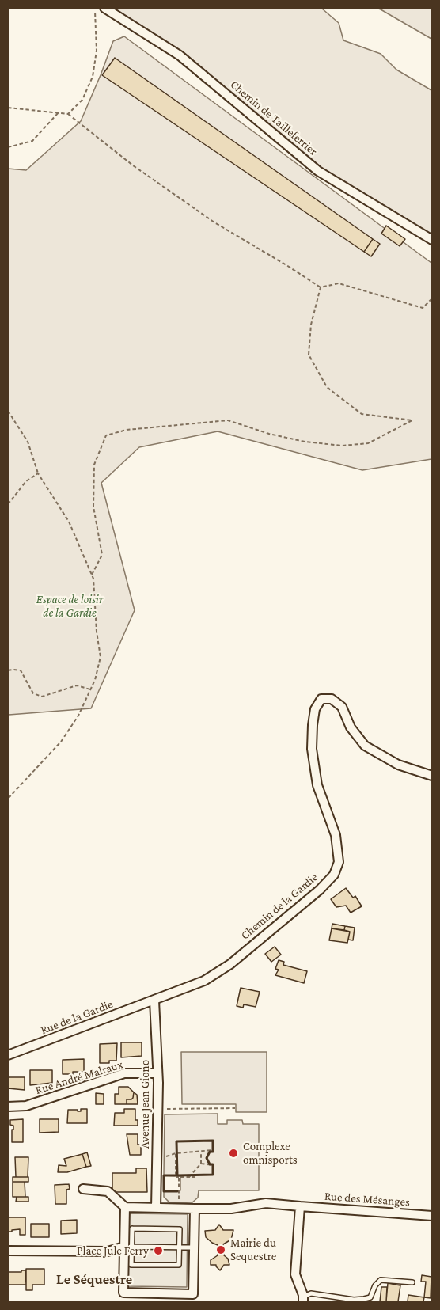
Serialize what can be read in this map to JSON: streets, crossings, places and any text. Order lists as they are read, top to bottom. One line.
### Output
{"streets":{"street":["Chemin de Tailleferrier","Chemin de la Gardie","Rue de la Gardie","Rue André Malraux","Avenue Jean Giono","Rue des Mésanges"]},"crossings":[["Chemin de la Gardie","Rue de la Gardie"],["Chemin de la Gardie","Avenue Jean Giono"],["Rue de la Gardie","Avenue Jean Giono"],["Rue André Malraux","Avenue Jean Giono"],["Avenue Jean Giono","Rue des Mésanges"]],"districts":["Le Séquestre"],"parks":["Espace de loisir de la Gardie"],"places":["Complexe omnisports","Mairie du Sequestre","Place Jule Ferry"]}
